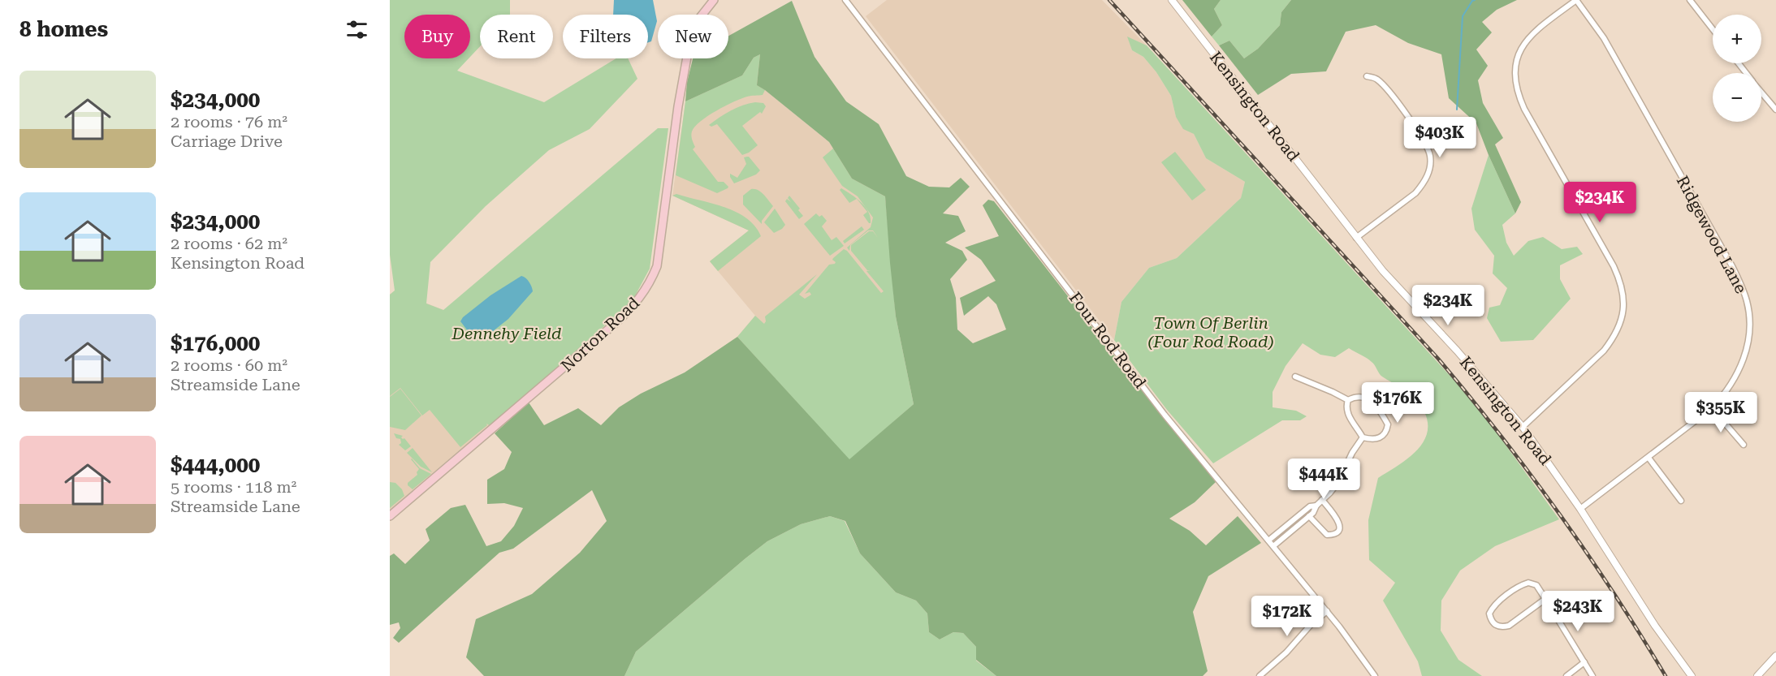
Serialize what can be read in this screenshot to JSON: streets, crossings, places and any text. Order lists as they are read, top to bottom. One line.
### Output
{"streets":{"main road":["Norton Road"],"street":["Kensington Road","Ridgewood Lane","Four Rod Road"]},"crossings":[["Kensington Road","Ridgewood Lane"]],"parks":["Town Of Berlin (Four Rod Road)","Dennehy Field"],"page":{"heading":"8 homes","map_buttons":["+","−"],"chip":["Buy","Rent","Filters","New"],"list":[{"name":"$234,000","note":"2 rooms · 76 m² · Carriage Drive"},{"name":"$234,000","note":"2 rooms · 62 m² · Kensington Road"},{"name":"$176,000","note":"2 rooms · 60 m² · Streamside Lane"},{"name":"$444,000","note":"5 rooms · 118 m² · Streamside Lane"}],"price":["$403K","$234K","$234K","$176K","$355K","$444K","$243K","$172K"]}}
